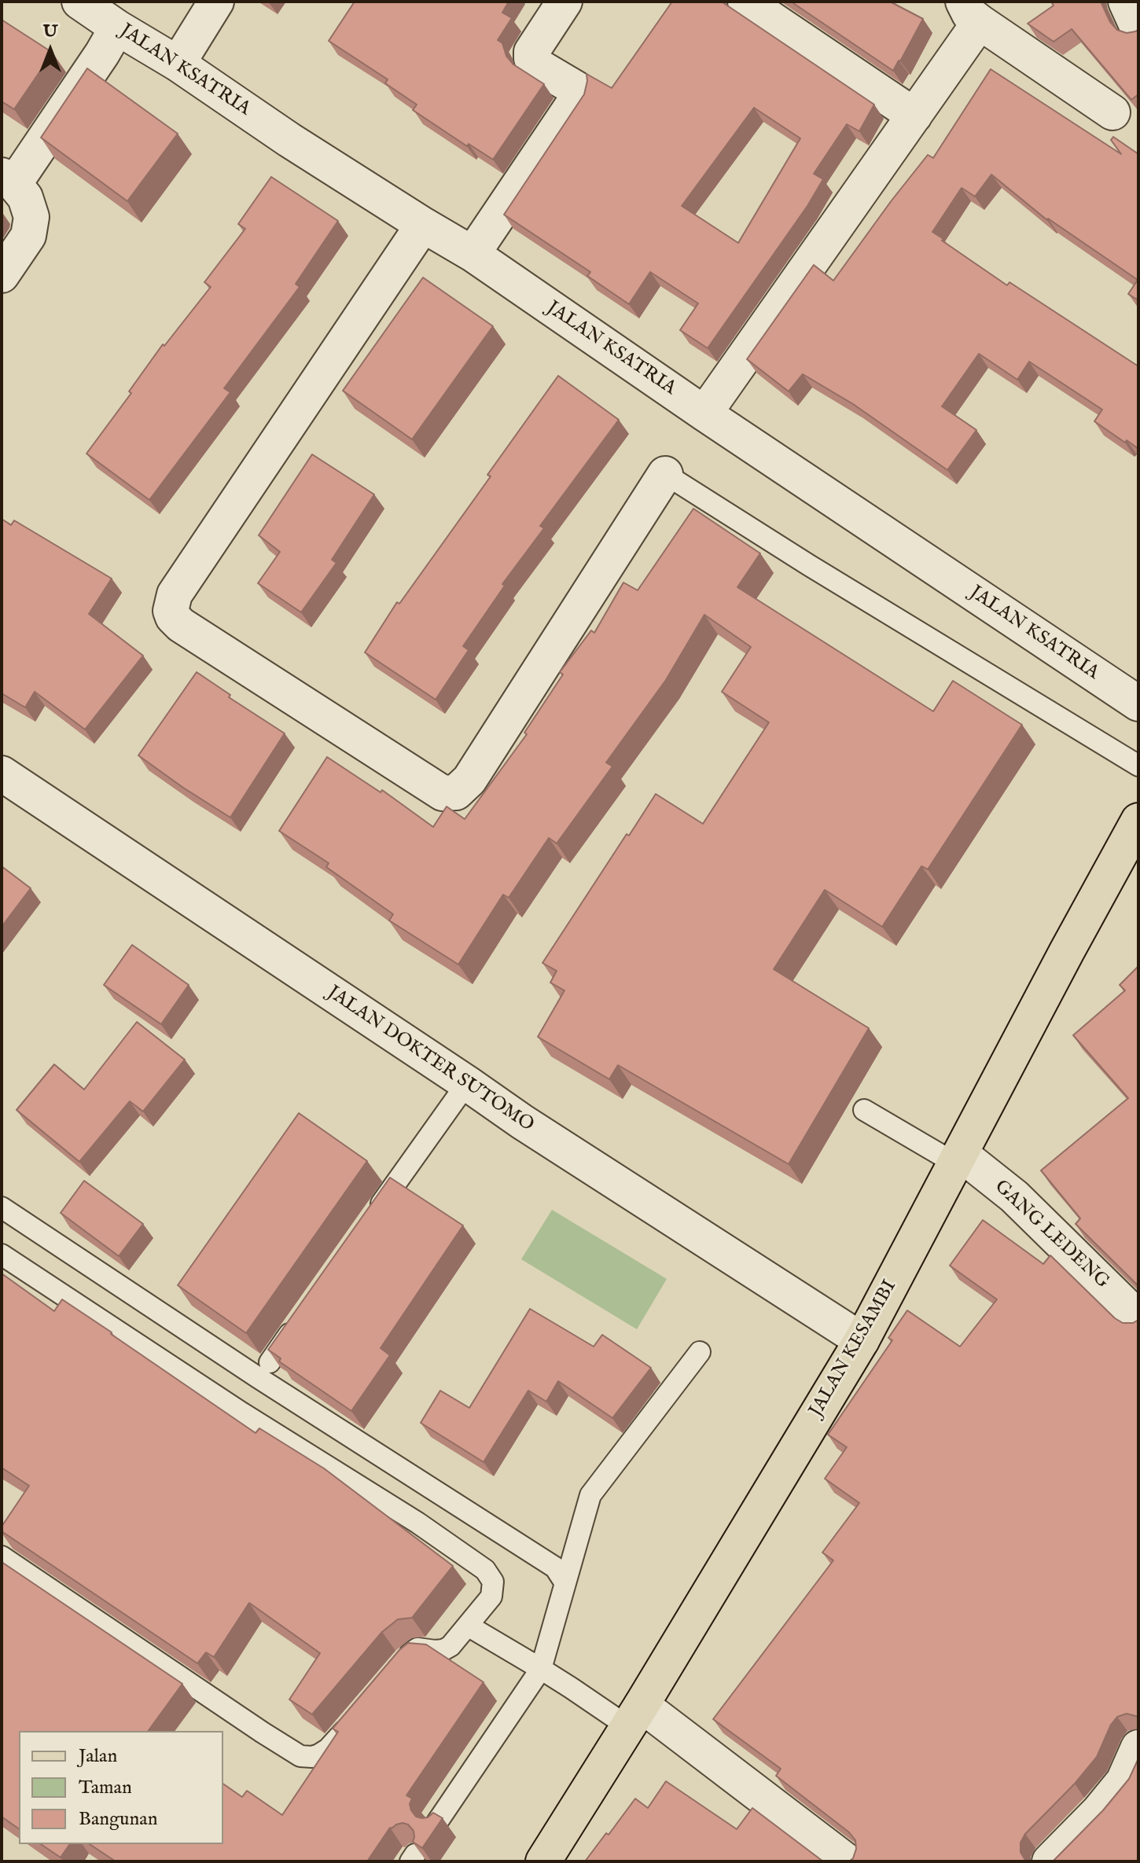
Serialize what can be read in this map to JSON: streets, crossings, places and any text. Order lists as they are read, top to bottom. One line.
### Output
{"streets":{"main road":["JALAN KESAMBI"],"street":["JALAN KSATRIA","JALAN DOKTER SUTOMO","GANG LEDENG"]},"crossings":[["JALAN DOKTER SUTOMO","JALAN KESAMBI"],["GANG LEDENG","JALAN KESAMBI"]],"legend":["Jalan","Taman","Bangunan"],"north":"top"}
